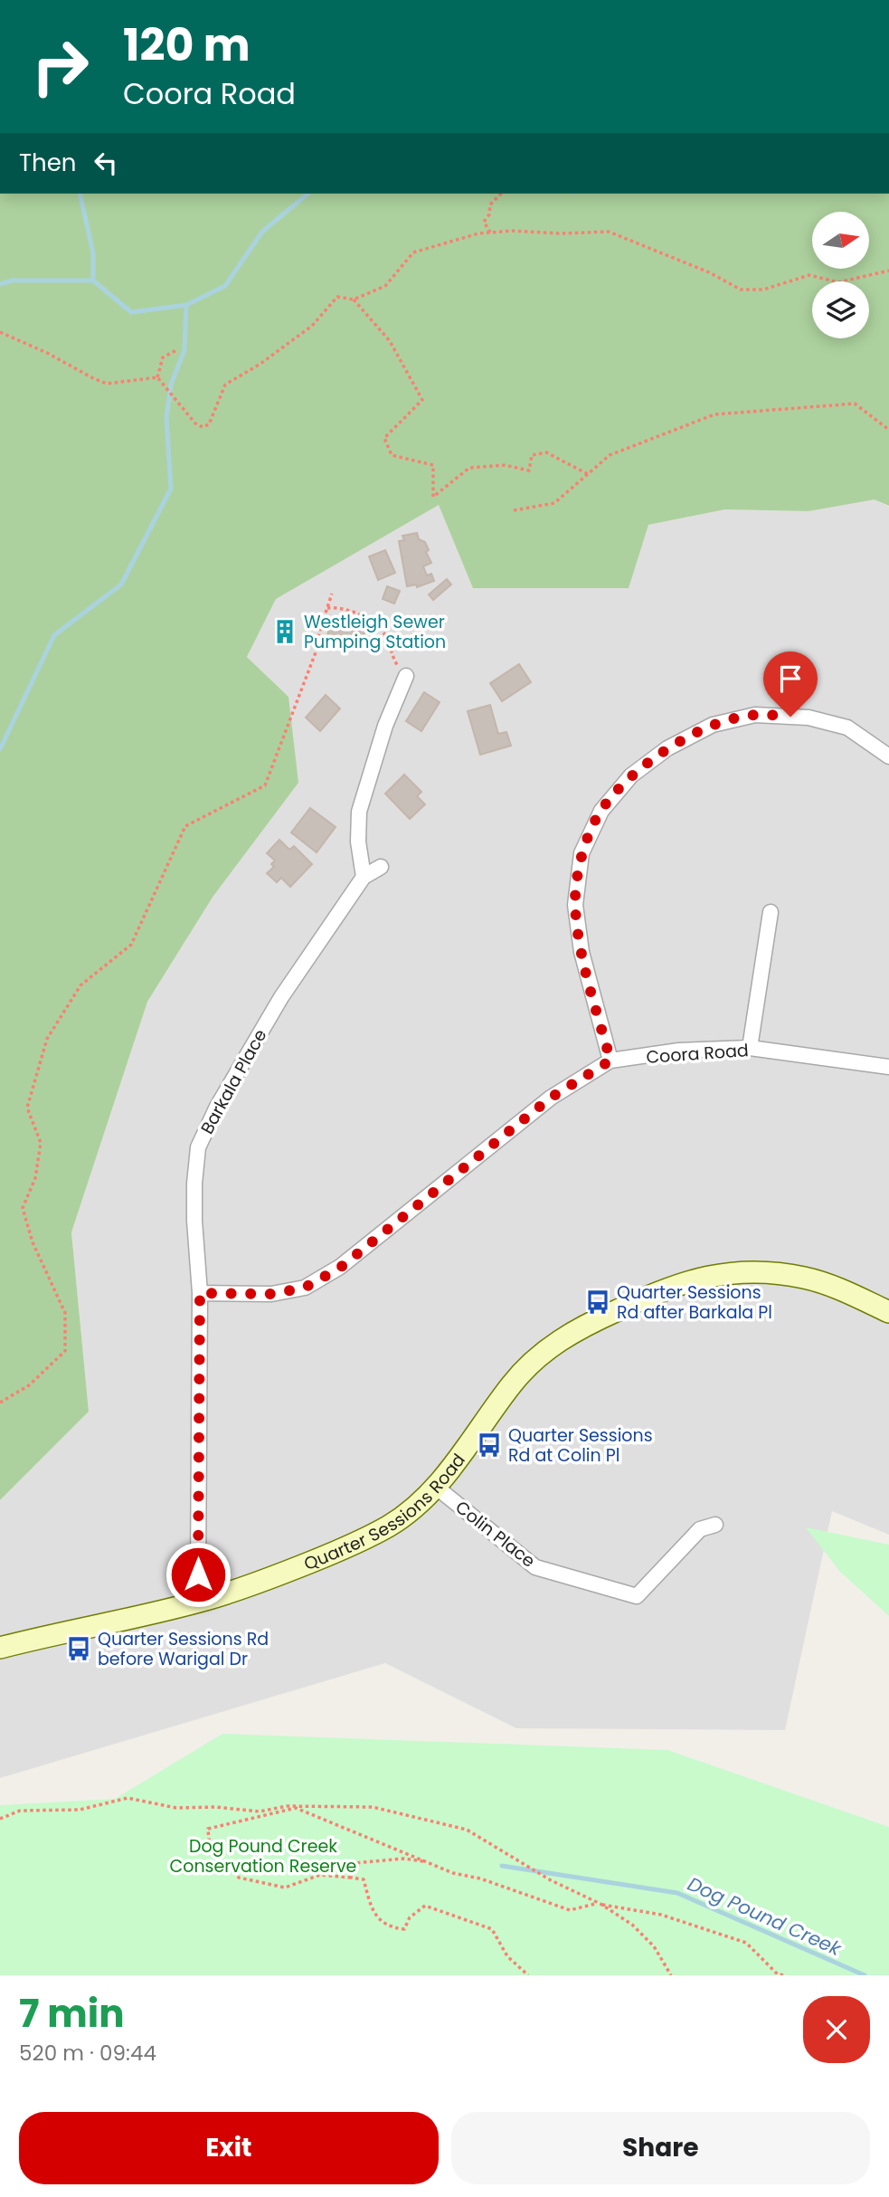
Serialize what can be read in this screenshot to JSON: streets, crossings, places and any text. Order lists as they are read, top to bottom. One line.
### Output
{"streets":{"main road":["Quarter Sessions Road"],"street":["Coora Road","Barkala Place","Colin Place"]},"crossings":[["Coora Road","Barkala Place"],["Barkala Place","Quarter Sessions Road"],["Quarter Sessions Road","Colin Place"]],"water":["Dog Pound Creek"],"parks":["Dog Pound Creek Conservation Reserve"],"places":{"building":["Westleigh Sewer Pumping Station"],"bus stop":["Quarter Sessions Rd after Barkala Pl","Quarter Sessions Rd at Colin Pl","Quarter Sessions Rd before Warigal Dr"]},"north":"right","page":{"turn":["120 m","Coora Road"],"then":"Then","heading":["7 min","520 m · 09:44"],"buttons":["Exit","Share"]}}
